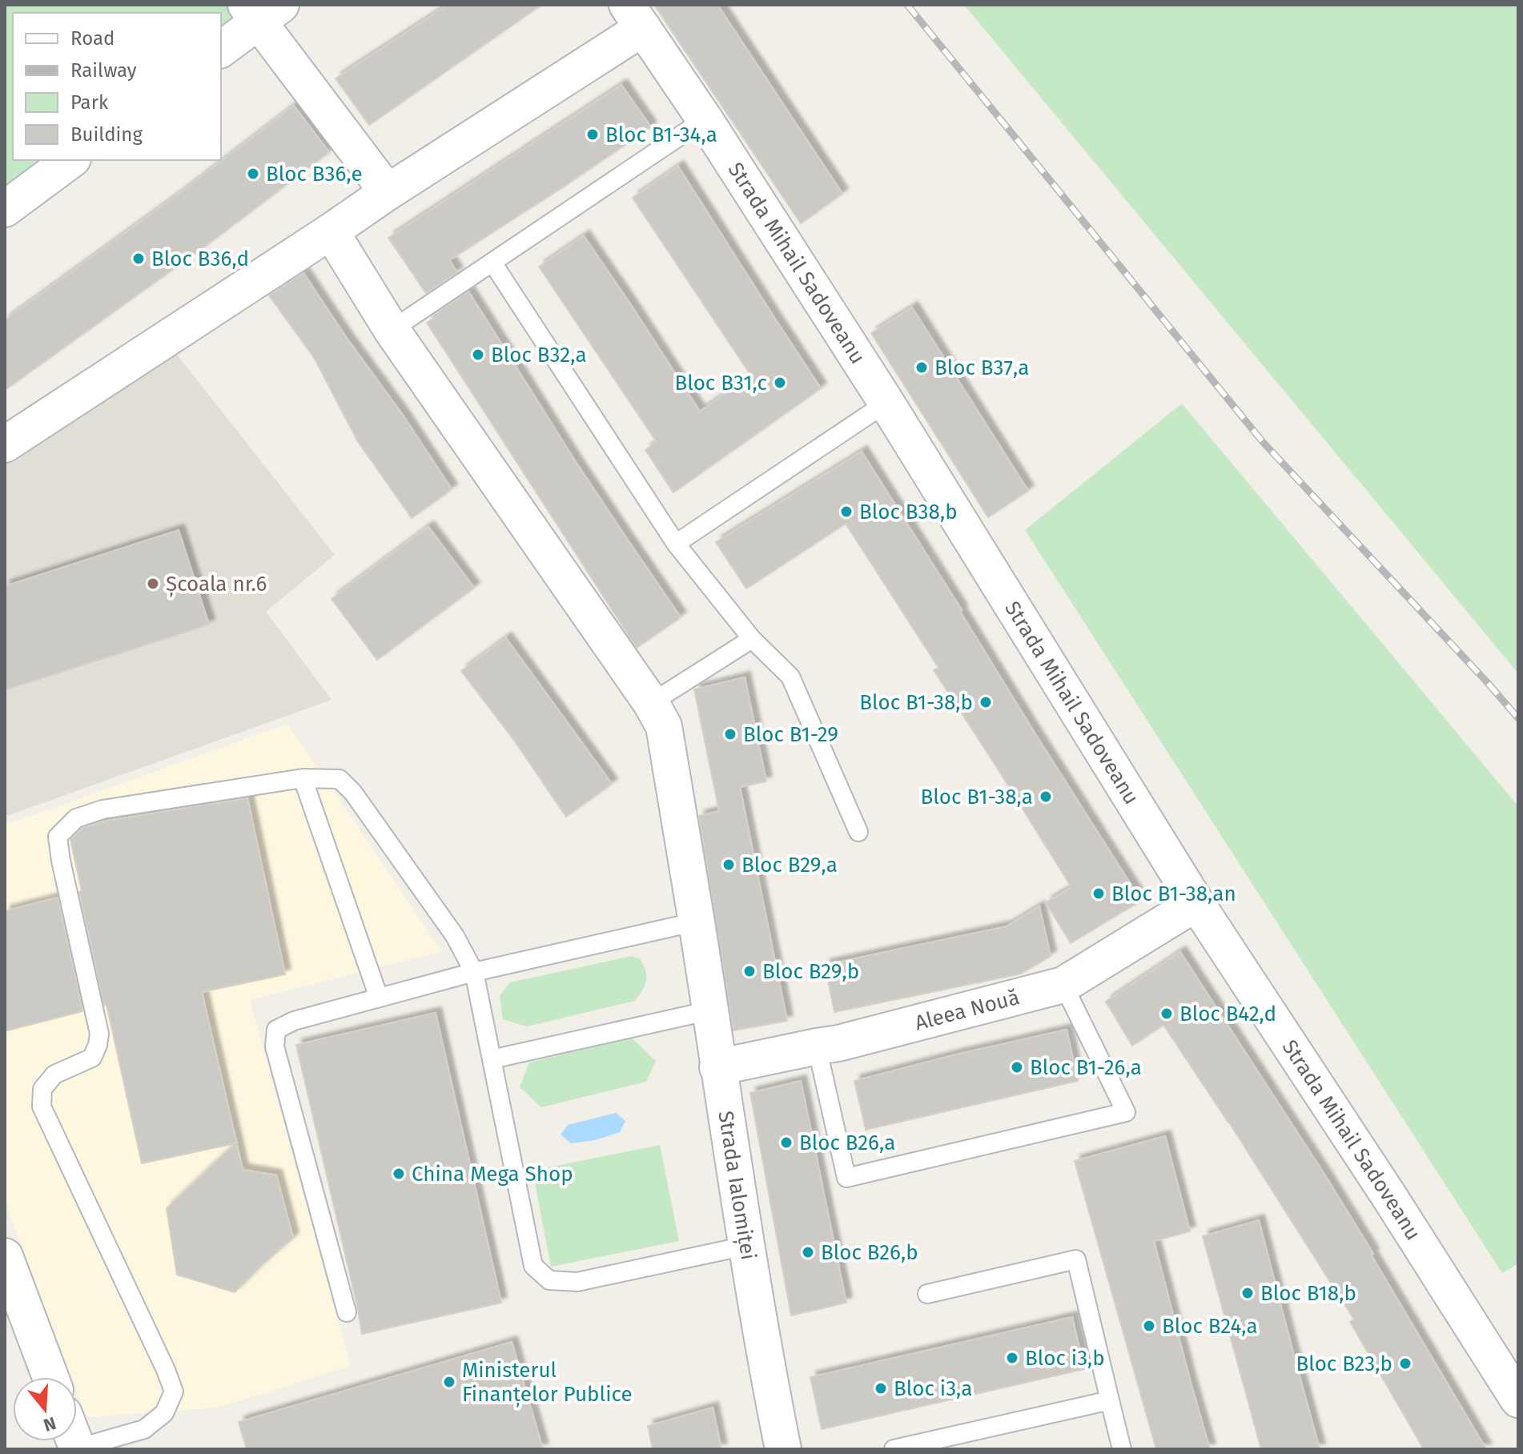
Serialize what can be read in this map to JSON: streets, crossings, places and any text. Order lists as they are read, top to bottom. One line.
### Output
{"streets":{"street":["Strada Mihail Sadoveanu","Aleea Nouă","Strada Ialomiței"]},"crossings":[["Strada Mihail Sadoveanu","Aleea Nouă"],["Aleea Nouă","Strada Ialomiței"]],"places":["Bloc B1-34,a","Bloc B36,e","Bloc B36,d","Bloc B32,a","Bloc B37,a","Bloc B31,c","Bloc B38,b","Școala nr.6","Bloc B1-38,b","Bloc B1-29","Bloc B1-38,a","Bloc B29,a","Bloc B1-38,an","Bloc B29,b","Bloc B42,d","Bloc B1-26,a","Bloc B26,a","China Mega Shop","Bloc B26,b","Bloc B18,b","Bloc B24,a","Bloc i3,b","Bloc B23,b","Ministerul Finanțelor Publice","Bloc i3,a"],"legend":["Road","Railway","Park","Building"],"north":"bottom"}
